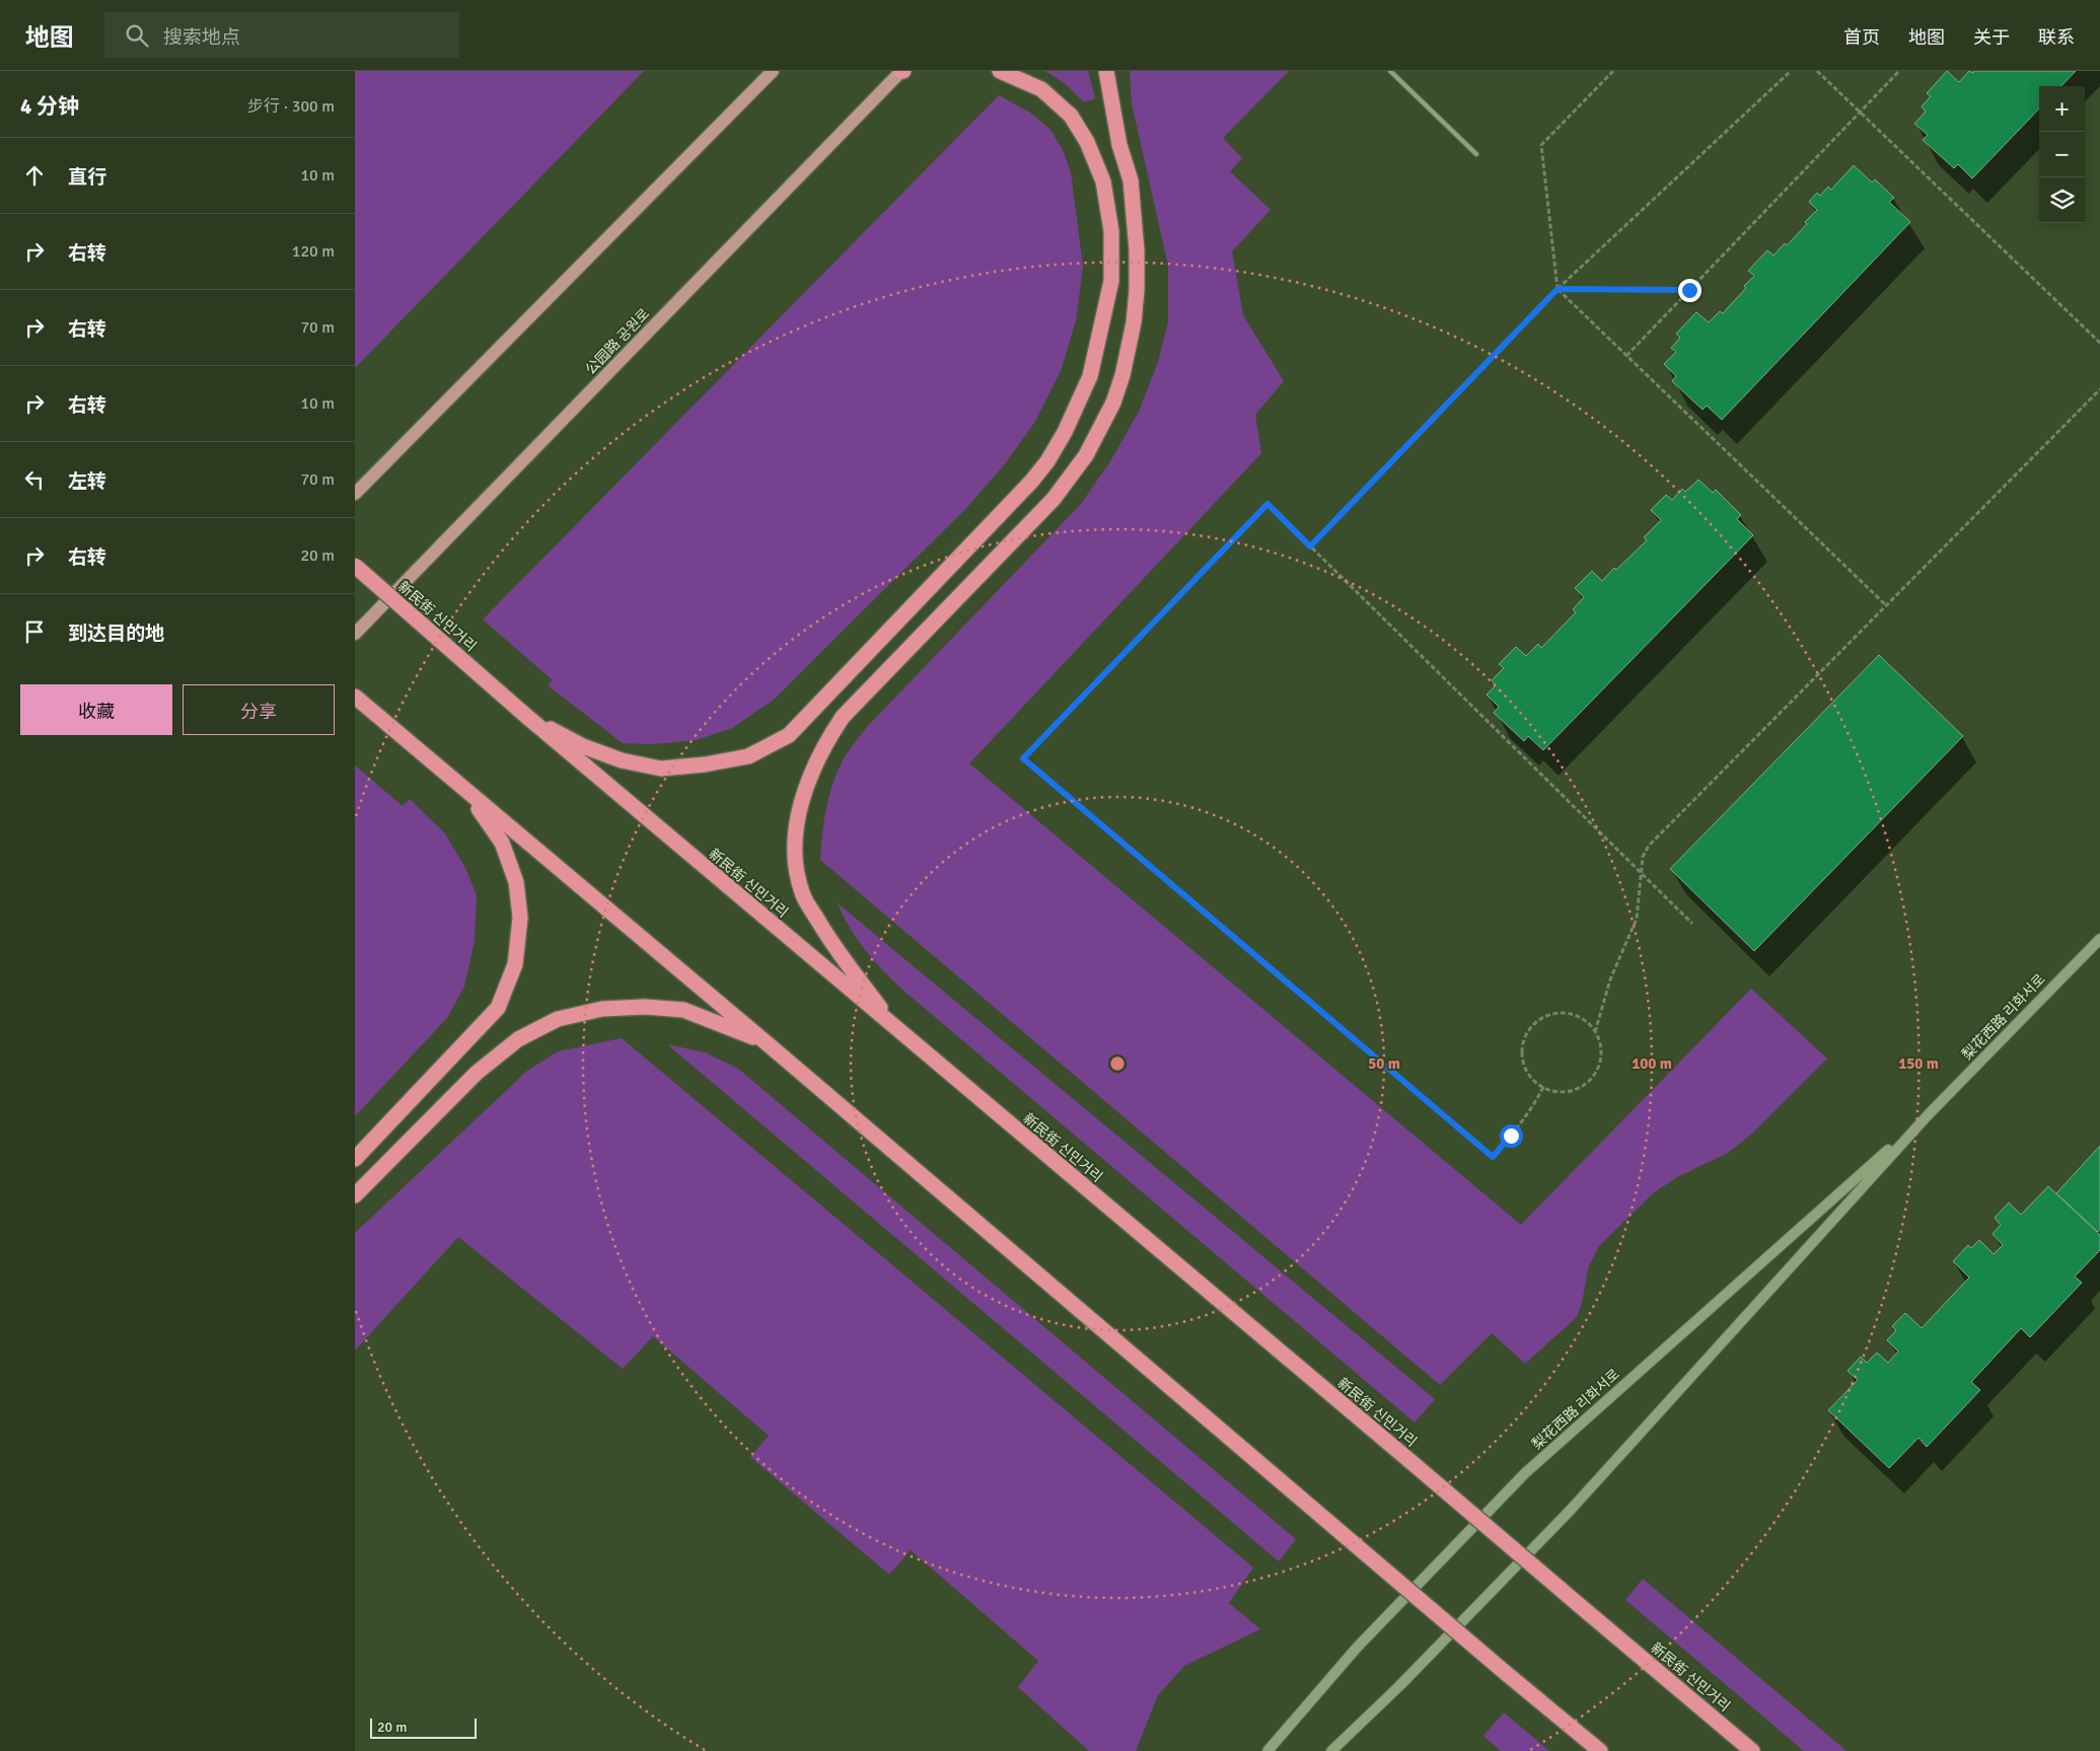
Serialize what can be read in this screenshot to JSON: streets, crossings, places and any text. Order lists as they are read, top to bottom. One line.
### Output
{"streets":{"highway":["新民街 신민거리"],"main road":["公园路 공원로"],"street":["梨花西路 리화서로"]},"scale_bar":"20 m","page":{"header":"地图","search":"搜索地点","nav":["首页","地图","关于","联系"],"heading":["4 分钟","步行 · 300 m"],"map_buttons":["+","−"],"list":[["直行","10 m"],["右转","120 m"],["右转","70 m"],["右转","10 m"],["左转","70 m"],["右转","20 m"],"到达目的地"],"buttons":["收藏","分享"],"scale":"20 m"},"rings":["50 m","100 m","150 m"]}
